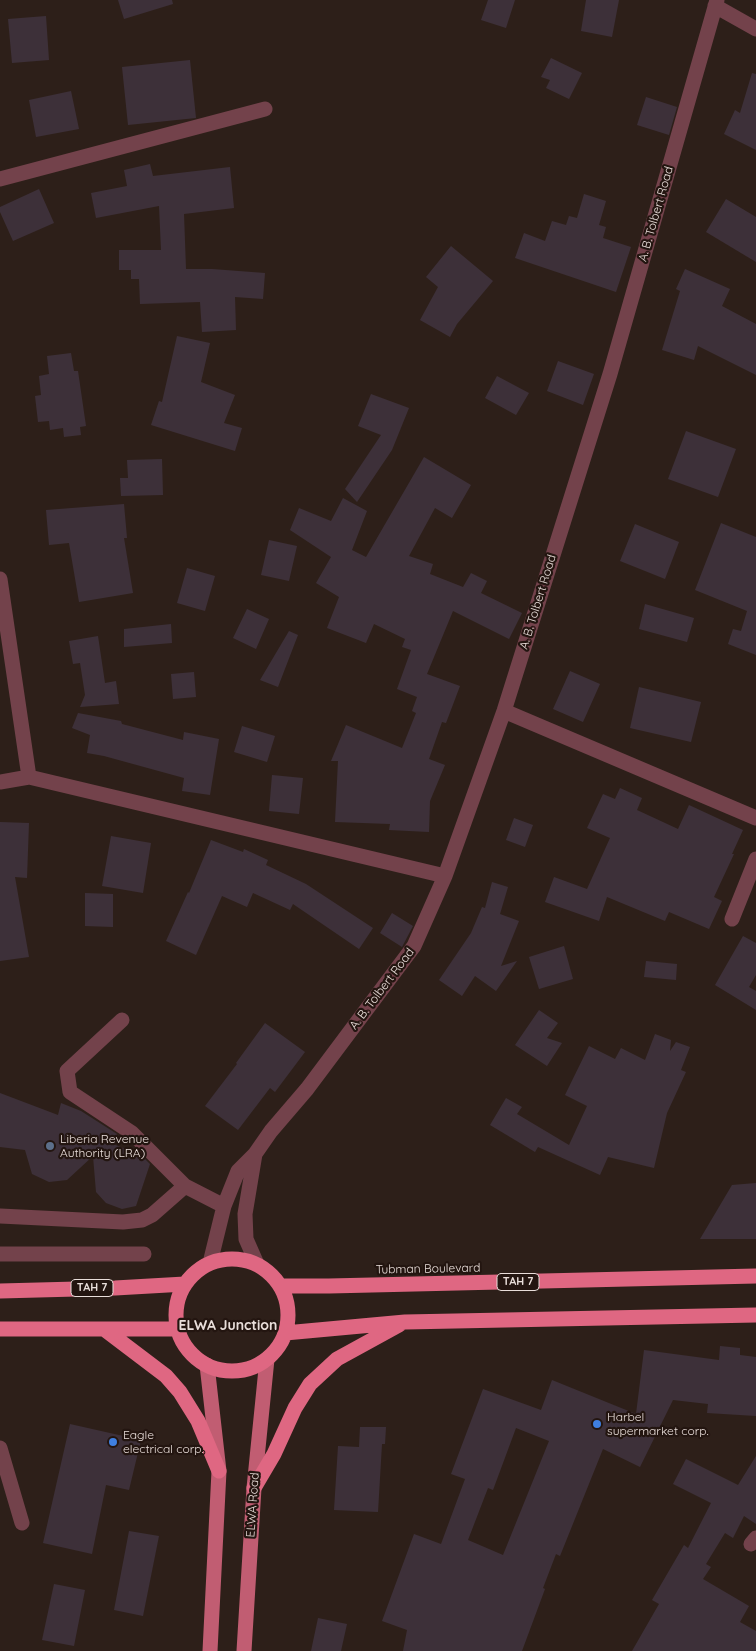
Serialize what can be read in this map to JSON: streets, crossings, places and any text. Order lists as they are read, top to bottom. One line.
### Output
{"streets":{"highway":["Tubman Boulevard","TAH 7"],"main road":["ELWA Road"],"street":["A. B. Tolbert Road"]},"crossings":[["A. B. Tolbert Road","Tubman Boulevard"],["A. B. Tolbert Road","TAH 7"],["A. B. Tolbert Road","ELWA Road"],["Tubman Boulevard","TAH 7"],["Tubman Boulevard","ELWA Road"],["TAH 7","ELWA Road"]],"districts":["ELWA Junction"],"places":["Liberia Revenue Authority (LRA)","Harbel supermarket corp.","Eagle electrical corp."]}
